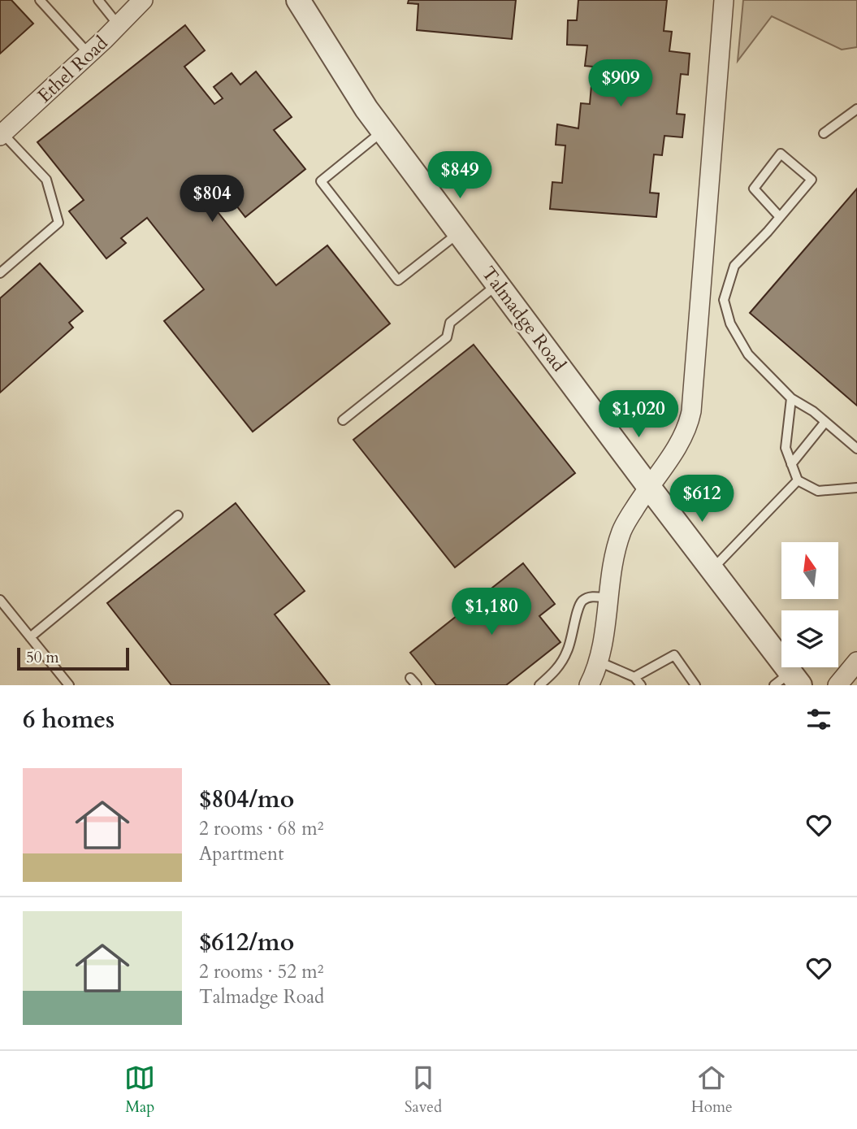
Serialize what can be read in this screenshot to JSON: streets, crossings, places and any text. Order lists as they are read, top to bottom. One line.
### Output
{"streets":{"street":["Ethel Road","Talmadge Road"]},"scale_bar":"50 m","north":"top","page":{"price":["$909","$849","$804","$1,020","$612","$1,180"],"scale":"50 m","heading":"6 homes","list":[{"name":"$804/mo","note":"2 rooms · 68 m² · Apartment"},{"name":"$612/mo","note":"2 rooms · 52 m² · Talmadge Road"}],"tabs":["Map","Saved","Home"]}}
